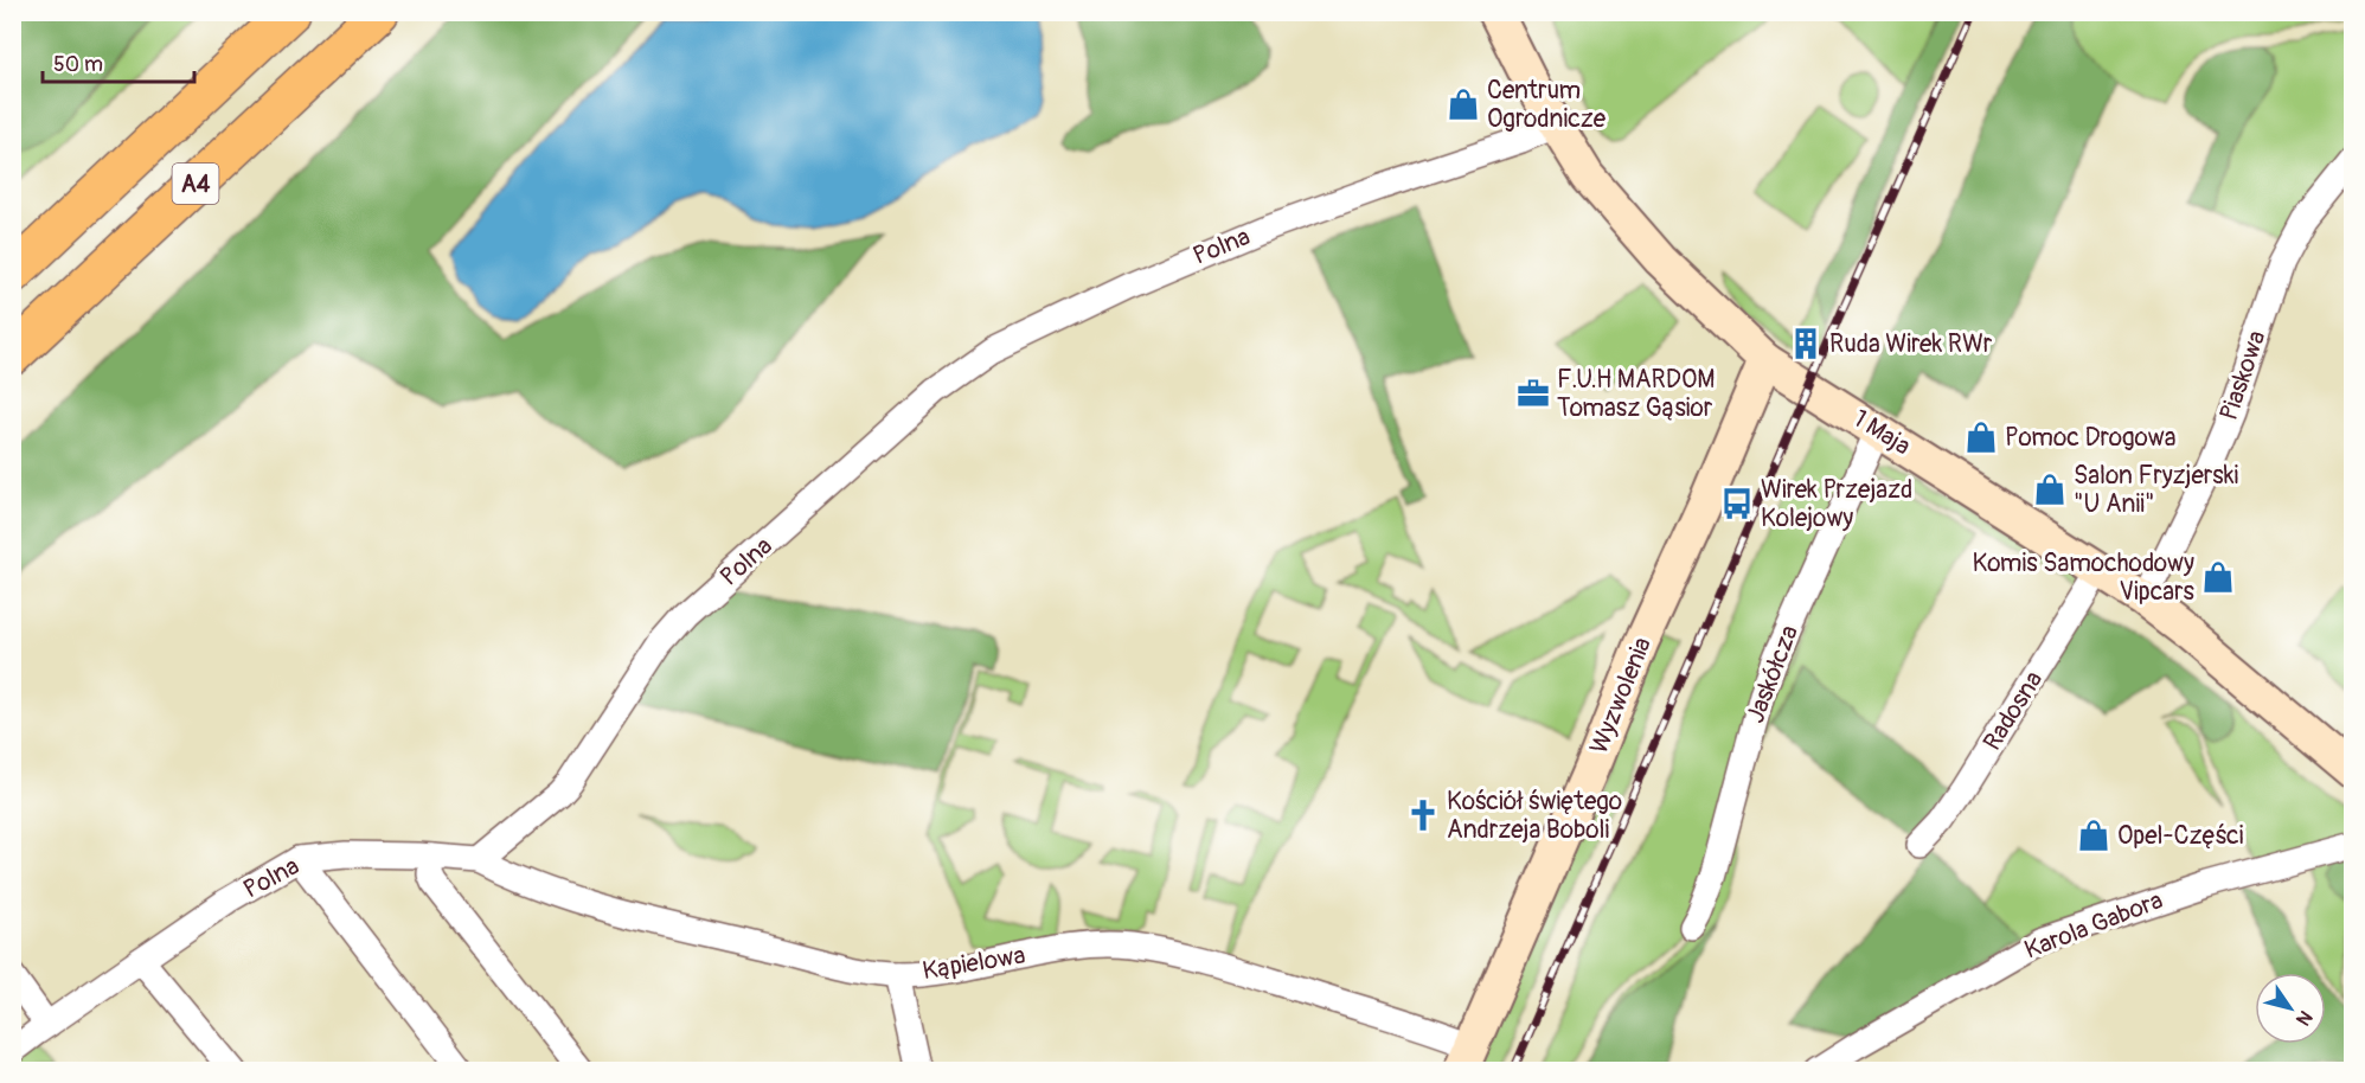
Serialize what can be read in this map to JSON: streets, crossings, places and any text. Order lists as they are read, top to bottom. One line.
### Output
{"streets":{"highway":["A4"],"main road":["1 Maja","Wyzwolenia"],"street":["Polna","Piaskowa","Jaskółcza","Radosna","Karola Gabora","Kąpielowa"]},"crossings":[["Polna","1 Maja"],["Polna","Kąpielowa"],["Piaskowa","1 Maja"],["1 Maja","Jaskółcza"],["1 Maja","Wyzwolenia"],["1 Maja","Radosna"],["Wyzwolenia","Kąpielowa"]],"places":{"shop":["Centrum Ogrodnicze","Pomoc Drogowa","Salon Fryzjerski \"U Anii\"","Komis Samochodowy Vipcars","Opel-Części"],"building":["Ruda Wirek RWr"],"office":["F.U.H MARDOM Tomasz Gąsior"],"bus stop":["Wirek Przejazd Kolejowy"],"church":["Kościół świętego Andrzeja Boboli"]},"scale_bar":"50 m","north":"bottom right"}
